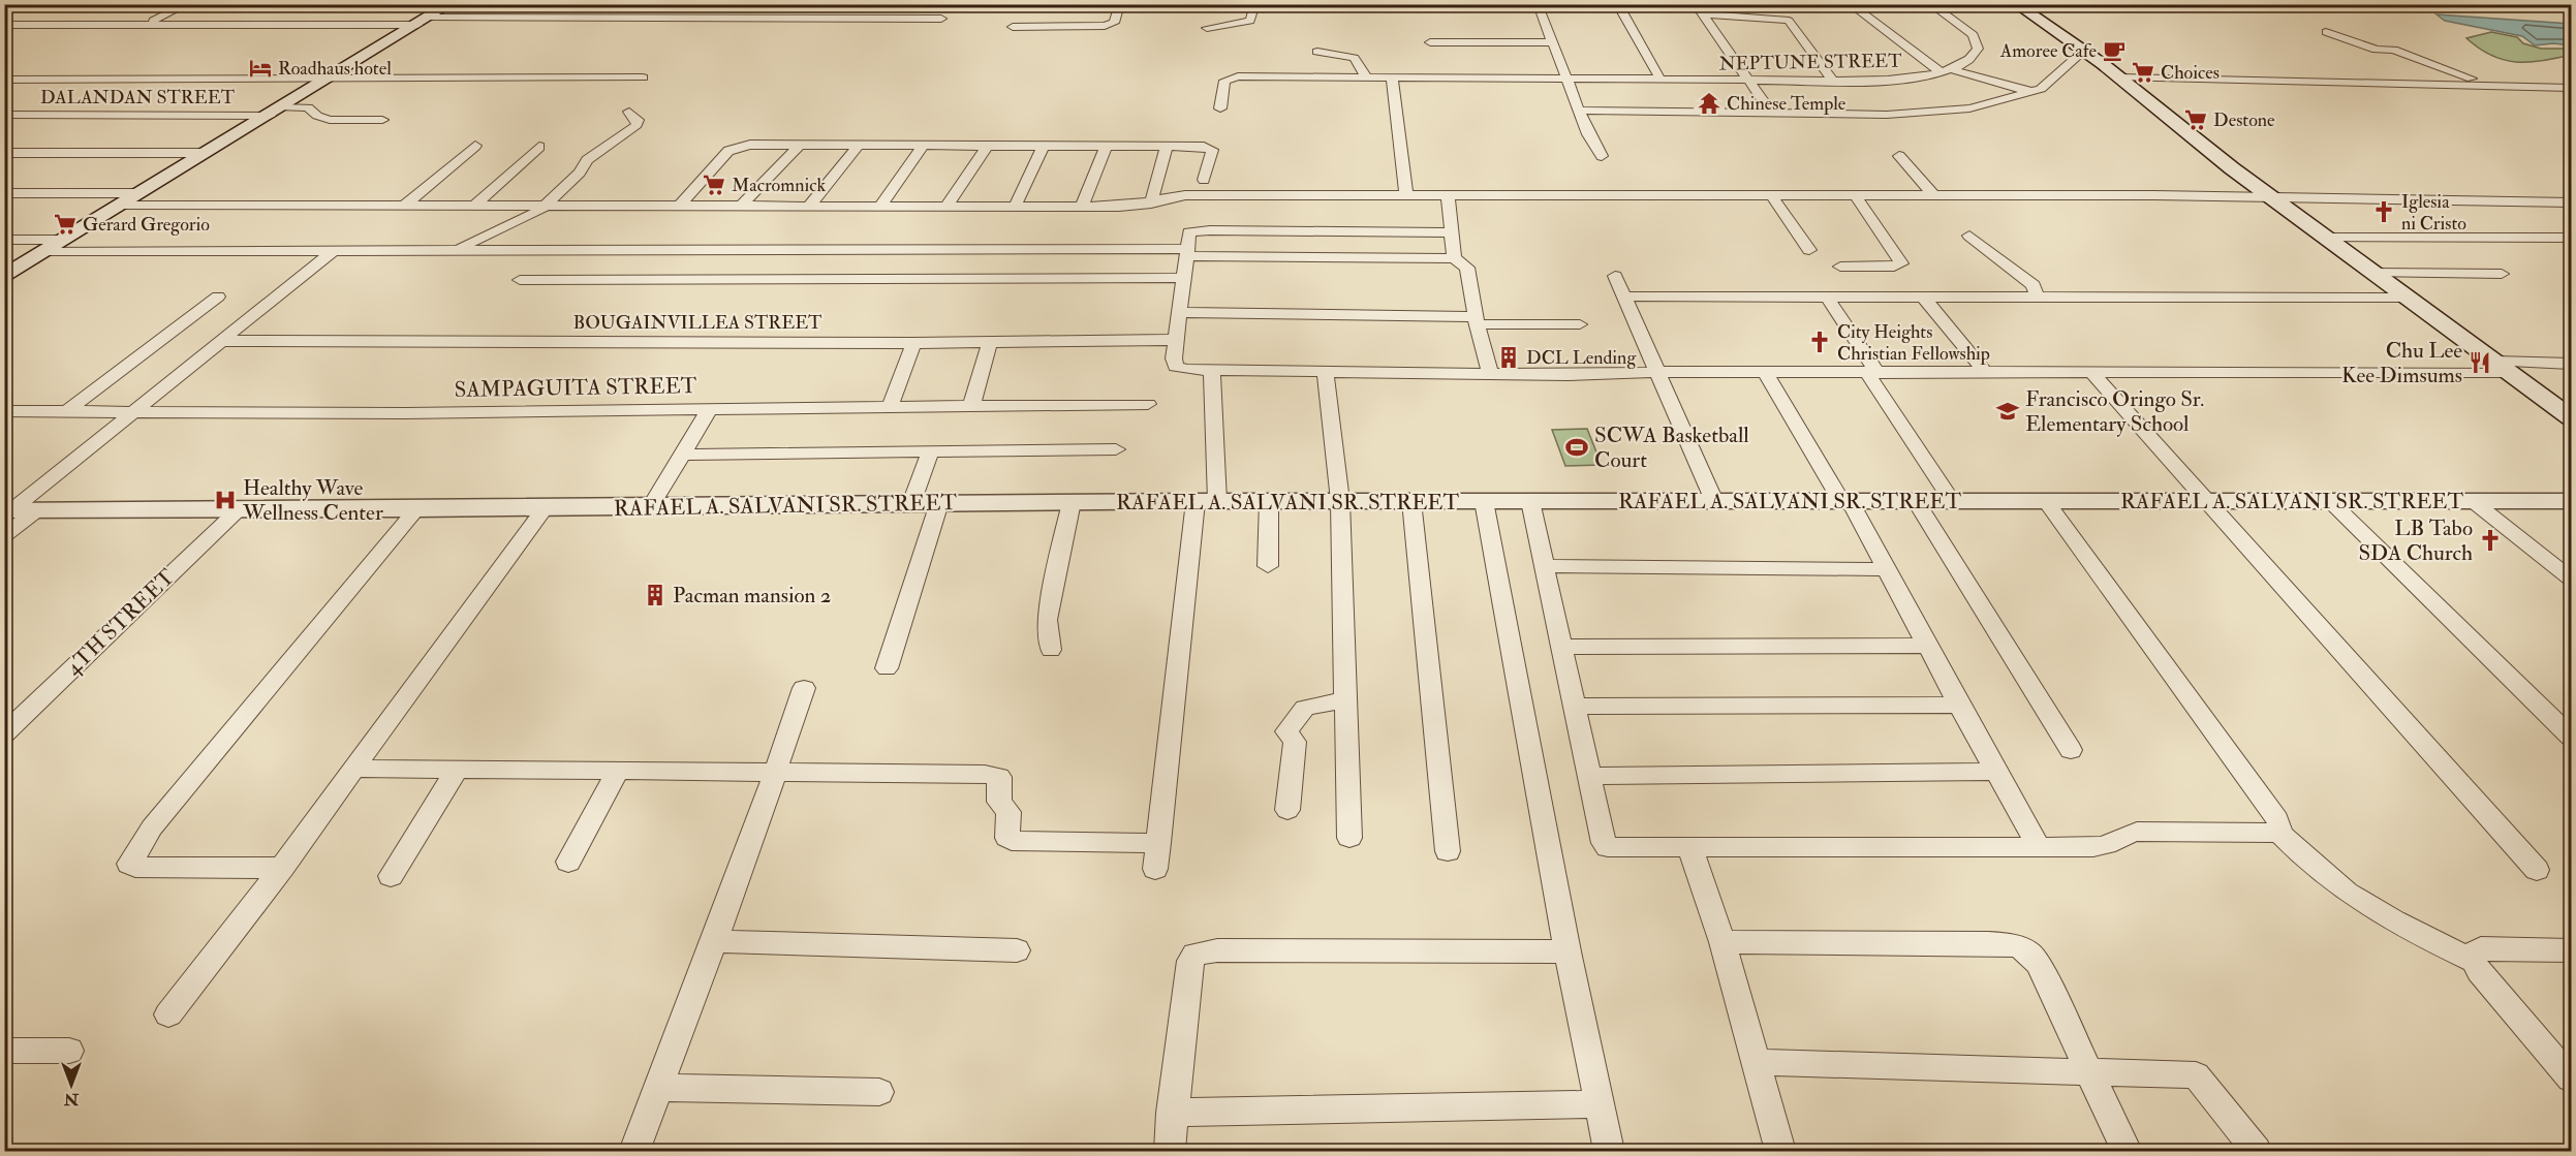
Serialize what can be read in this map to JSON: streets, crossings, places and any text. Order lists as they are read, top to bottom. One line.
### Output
{"streets":{"street":["NEPTUNE STREET","DALANDAN STREET","BOUGAINVILLEA STREET","SAMPAGUITA STREET","RAFAEL A. SALVANI SR. STREET","4TH STREET"]},"crossings":[["RAFAEL A. SALVANI SR. STREET","4TH STREET"]],"places":{"cafe":["Amoree Cafe"],"hotel":["Roadhaus hotel"],"supermarket":["Choices","Destone","Macromnick","Gerard Gregorio"],"temple":["Chinese Temple"],"church":["Iglesia ni Cristo","City Heights Christian Fellowship","LB Tabo SDA Church"],"building":["DCL Lending","Pacman mansion 2"],"restaurant":["Chu Lee Kee Dimsums"],"school or university":["Francisco Oringo Sr. Elementary School"],"sports":["SCWA Basketball Court"],"hospital":["Healthy Wave Wellness Center"]},"north":"bottom"}
